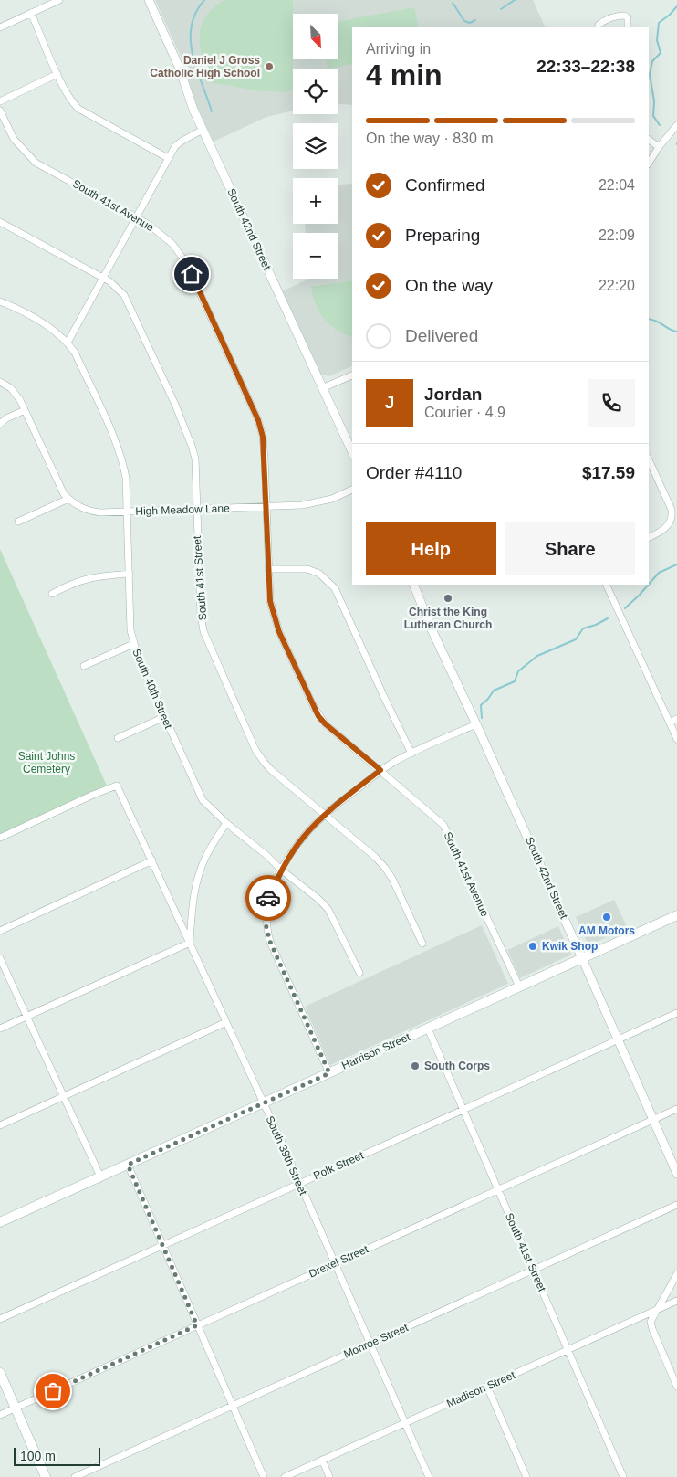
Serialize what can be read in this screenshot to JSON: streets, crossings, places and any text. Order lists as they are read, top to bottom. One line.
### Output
{"streets":{"main road":["Harrison Street"],"street":["South 41st Avenue","South 42nd Street","High Meadow Lane","South 41st Street","South 40th Street","South 39th Street","Polk Street","Drexel Street","Monroe Street","Madison Street"]},"crossings":[["South 41st Avenue","High Meadow Lane"],["South 41st Avenue","Harrison Street"],["South 42nd Street","Harrison Street"],["South 42nd Street","Polk Street"],["South 42nd Street","Drexel Street"],["High Meadow Lane","South 41st Street"],["High Meadow Lane","South 40th Street"],["South 41st Street","Harrison Street"],["South 41st Street","Polk Street"],["South 41st Street","Drexel Street"],["South 41st Street","Monroe Street"],["South 41st Street","Madison Street"],["Harrison Street","South 39th Street"],["South 39th Street","Polk Street"],["South 39th Street","Drexel Street"],["South 39th Street","Monroe Street"],["South 39th Street","Madison Street"]],"parks":["Saint Johns Cemetery"],"places":["Daniel J Gross Catholic High School","Christ the King Lutheran Church","AM Motors","Kwik Shop","South Corps"],"scale_bar":"100 m","north":"bottom right","page":{"map_buttons":["+","−"],"heading":["4 min","Arriving in","22:33–22:38"],"panel":["Jordan","Courier · 4.9","Order #4110","$17.59"],"bar":"On the way · 830 m","list":[["Confirmed","22:04"],["Preparing","22:09"],["On the way","22:20"],"Delivered"],"round":"J","buttons":["Help","Share"],"scale":"100 m"}}
